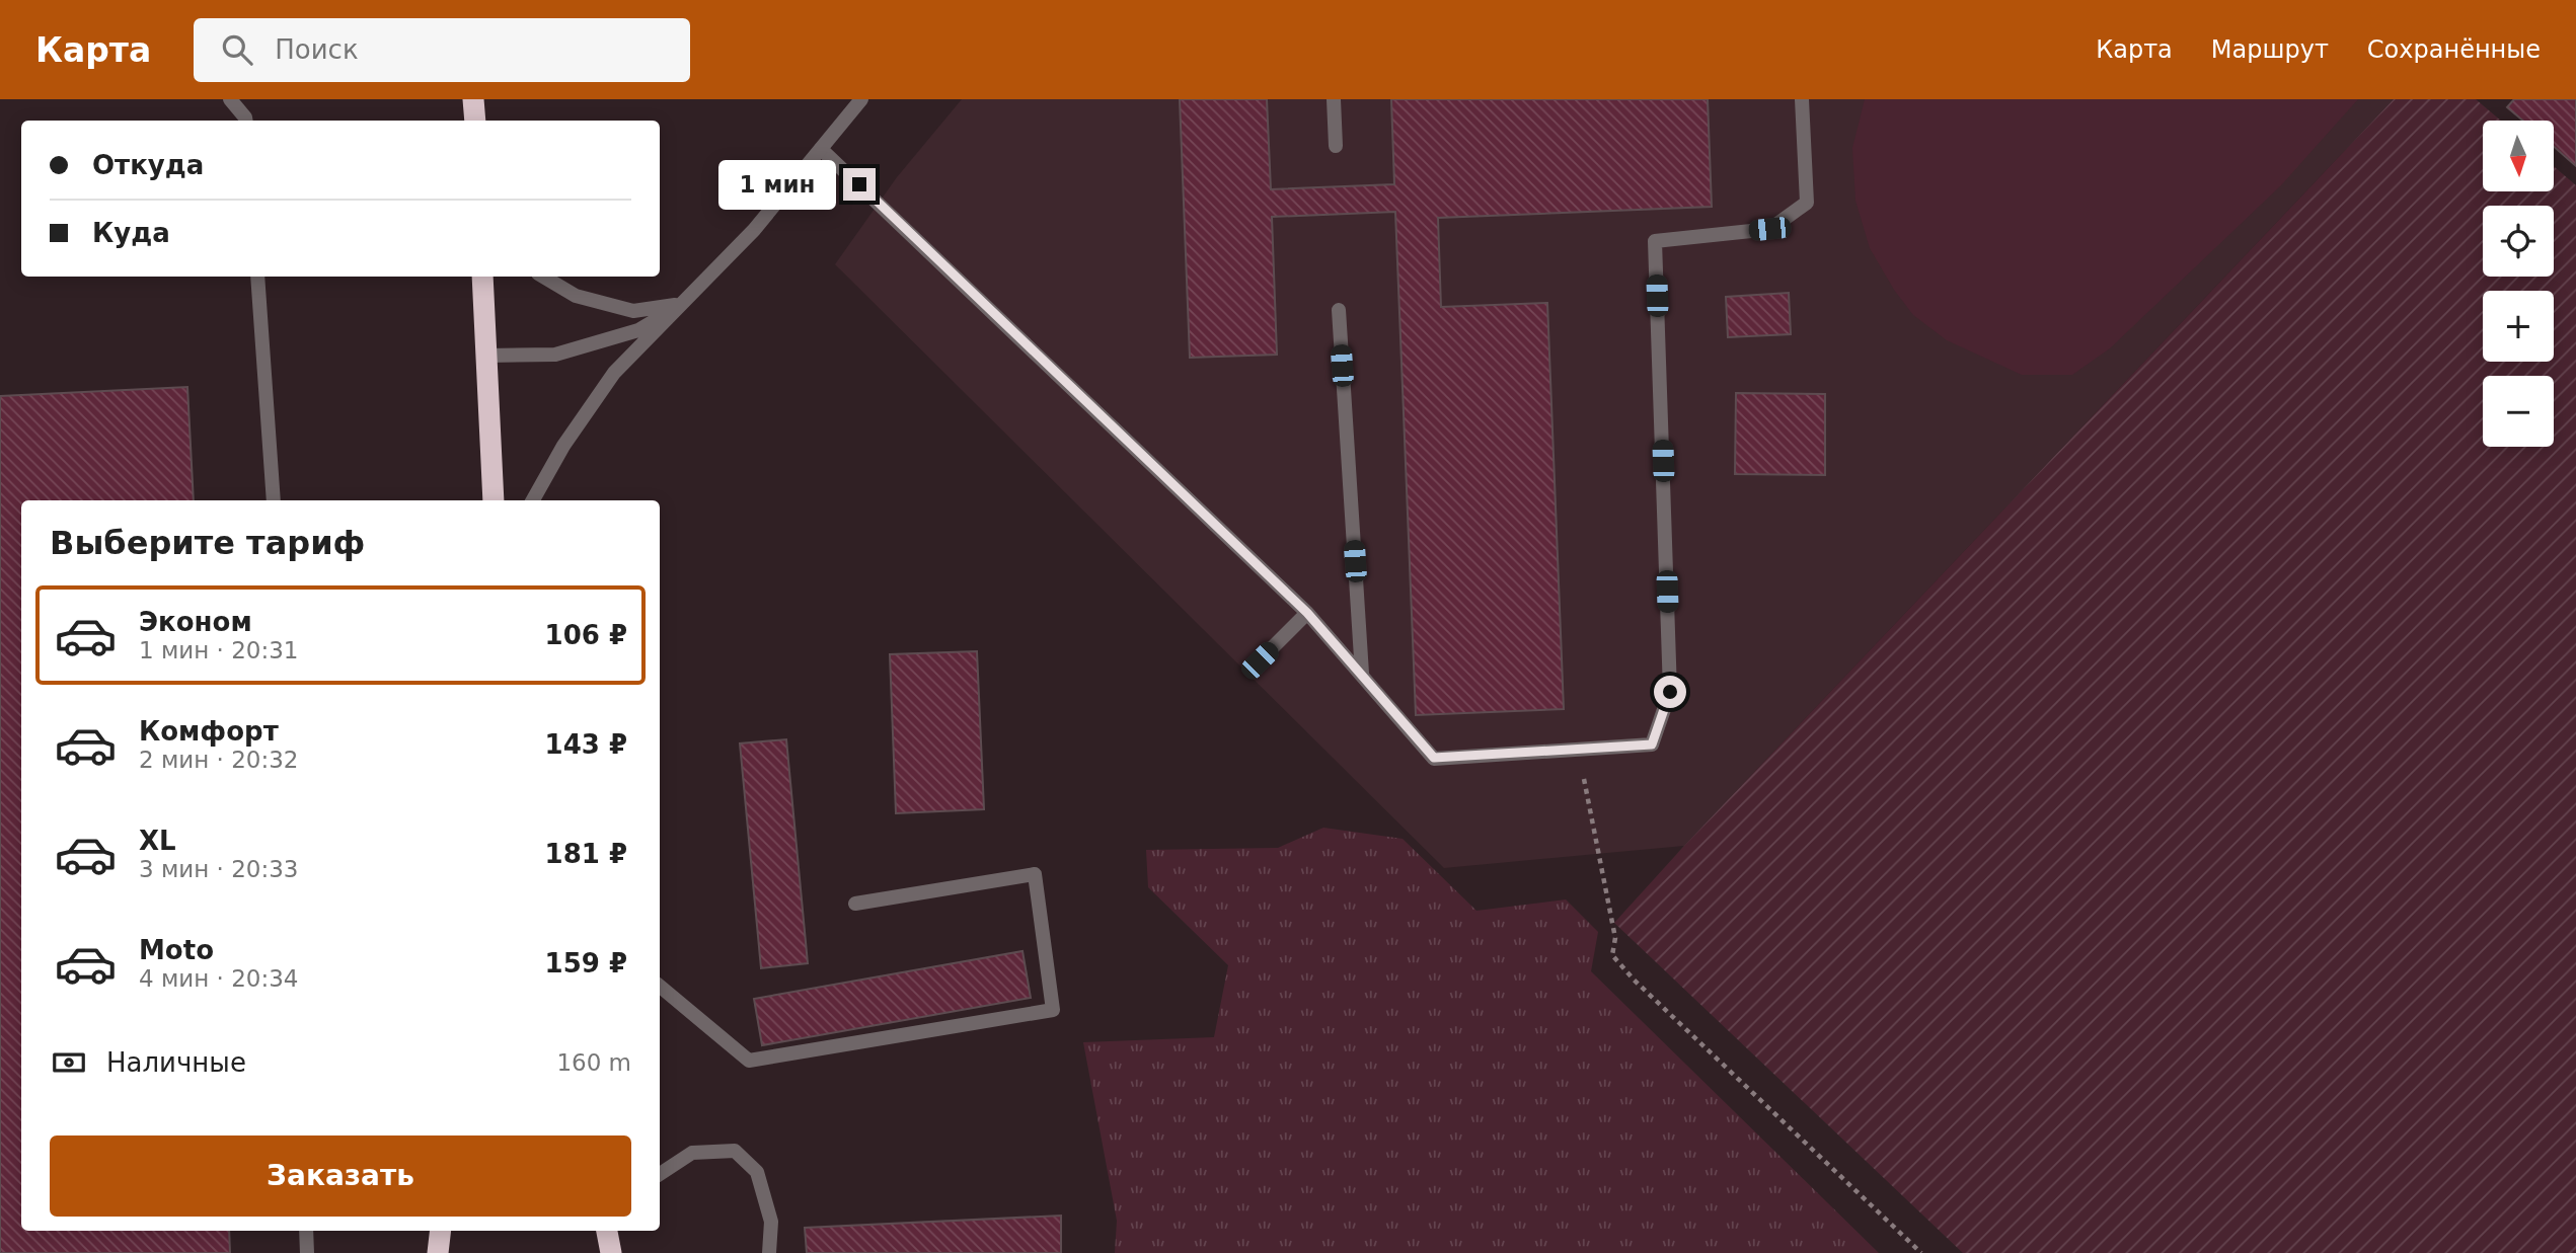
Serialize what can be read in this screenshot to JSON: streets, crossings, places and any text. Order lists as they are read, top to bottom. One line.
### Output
{"north":"bottom","page":{"header":"Карта","search":"Поиск","nav":["Карта","Маршрут","Сохранённые"],"map_buttons":["+","−"],"banner":["Откуда","Куда"],"bubble":"1 мин","heading":"Выберите тариф","list":[{"name":"Эконом","note":"1 мин · 20:31","value":"106 ₽"},{"name":"Комфорт","note":"2 мин · 20:32","value":"143 ₽"},{"name":"XL","note":"3 мин · 20:33","value":"181 ₽"},{"name":"Moto","note":"4 мин · 20:34","value":"159 ₽"}],"pay":["Наличные","160 m"],"buttons":"Заказать"}}
